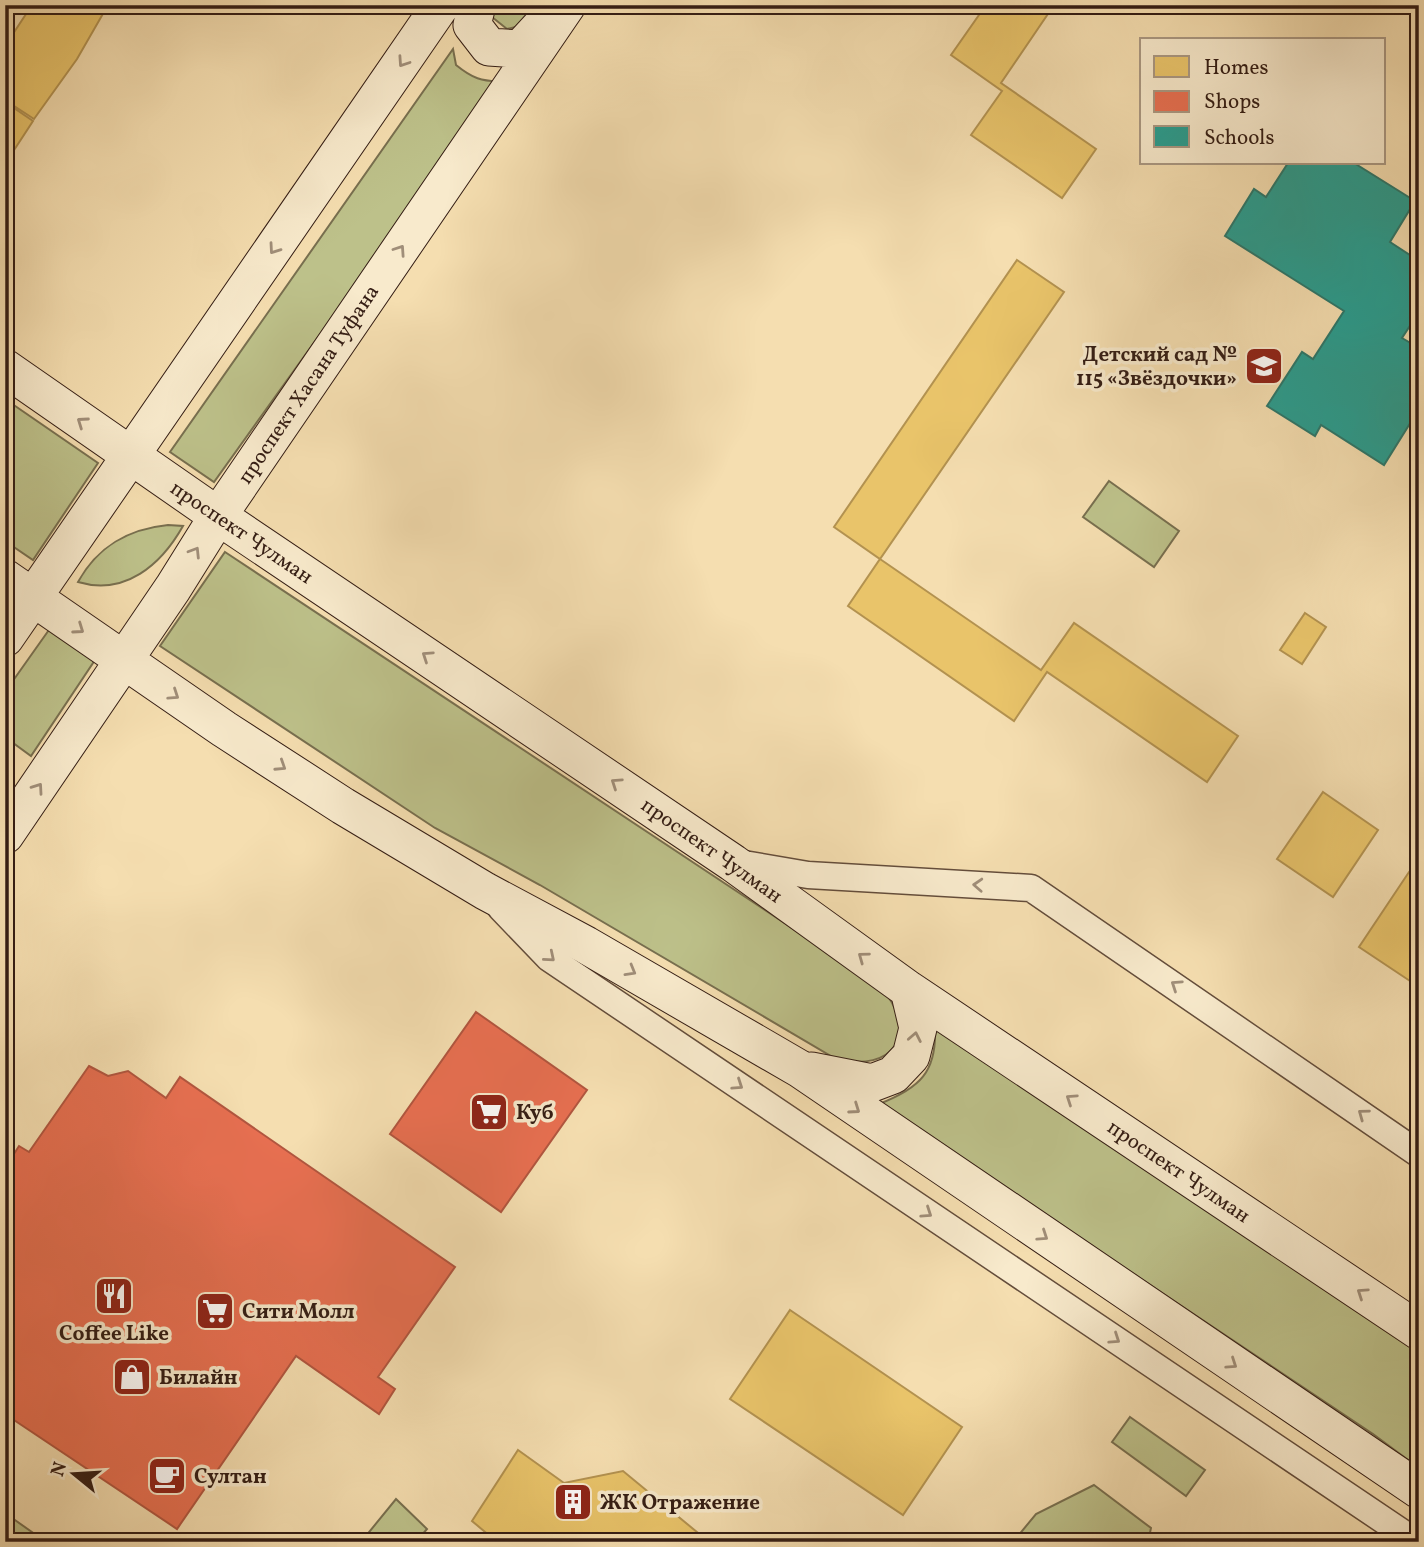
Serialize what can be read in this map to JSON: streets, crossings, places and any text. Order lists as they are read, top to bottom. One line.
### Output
{"streets":{"main road":["проспект Хасана Туфана","проспект Чулман"]},"crossings":[["проспект Хасана Туфана","проспект Чулман"]],"places":{"school or university":["Детский сад № 115 «Звёздочки»"],"supermarket":["Куб","Сити Молл"],"restaurant":["Coffee Like"],"shop":["Билайн"],"cafe":["Султан"],"building":["ЖК Отражение"]},"legend":["Homes","Shops","Schools"],"north":"left"}
